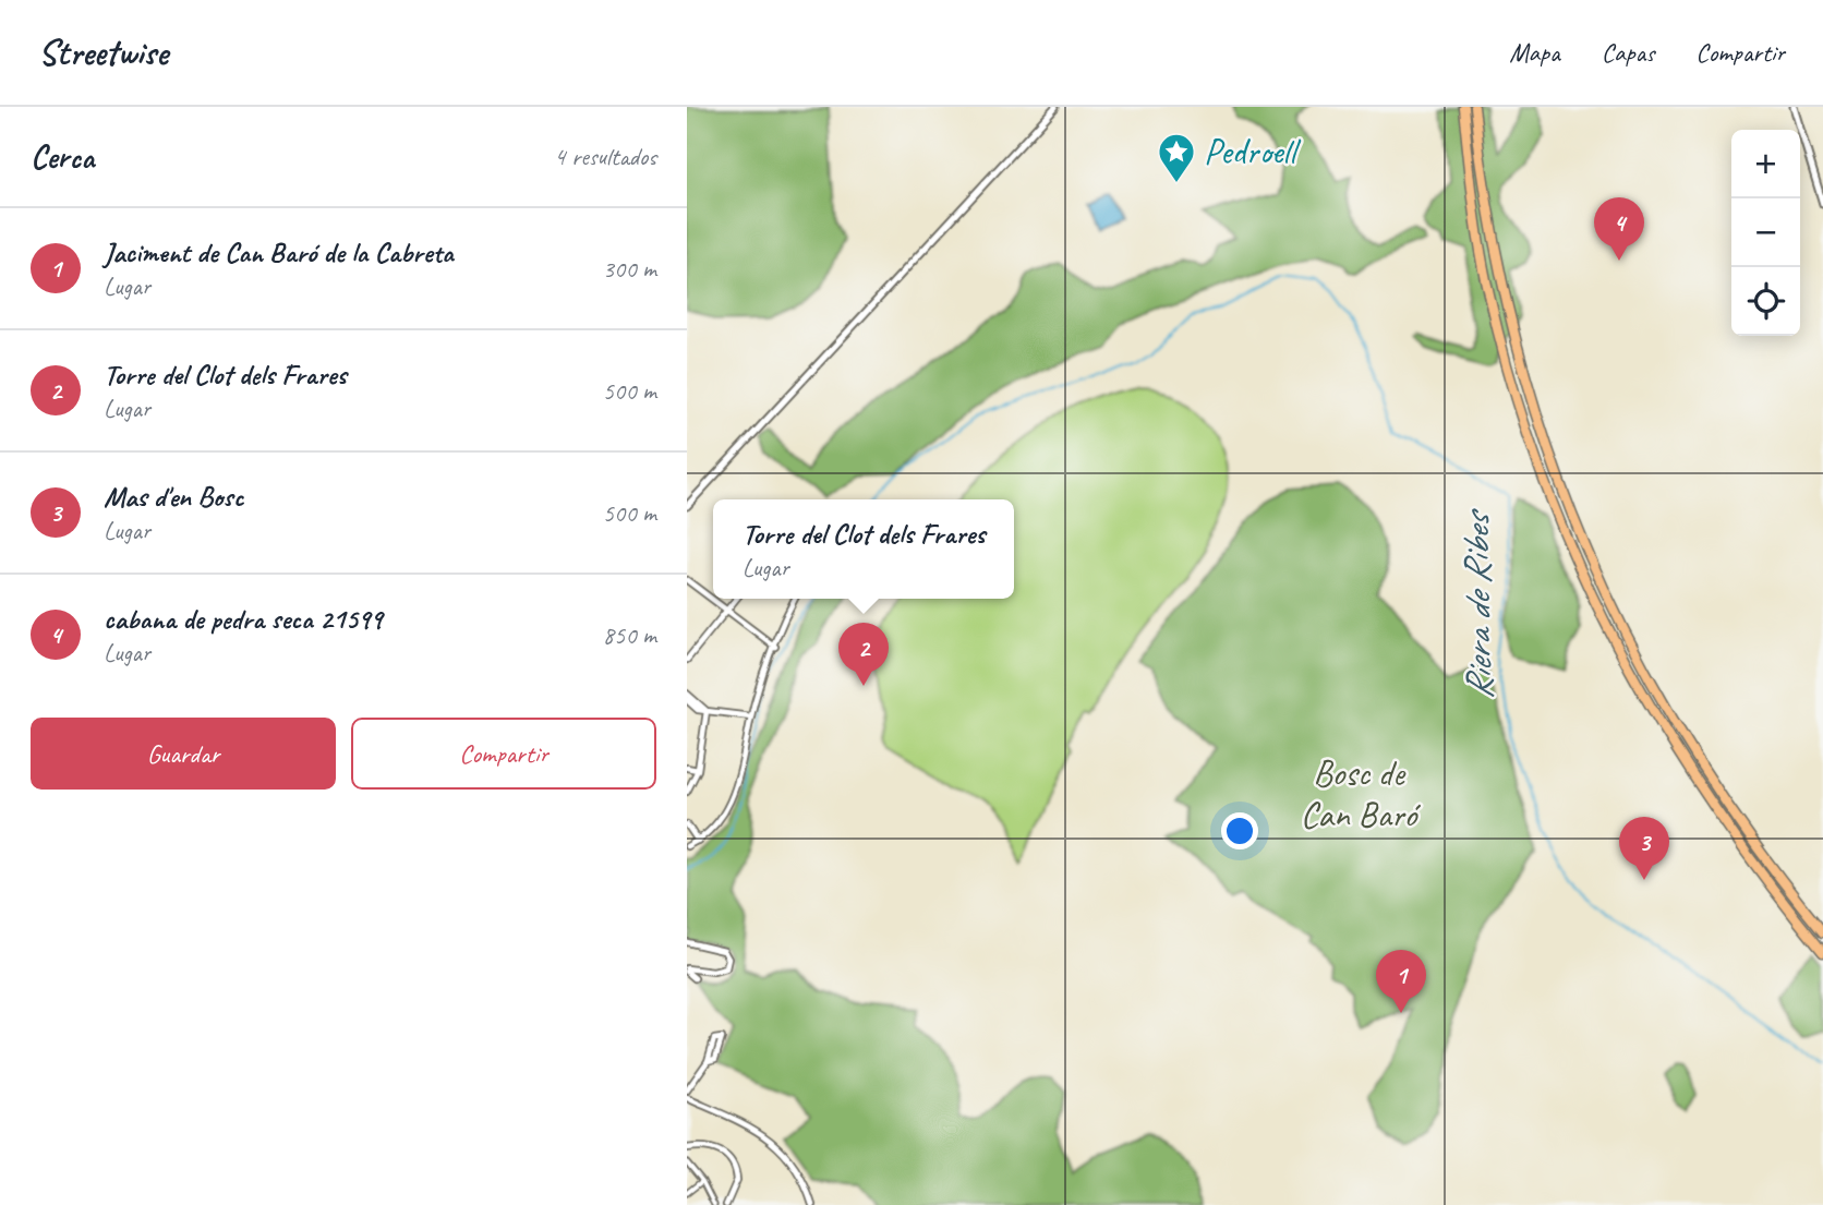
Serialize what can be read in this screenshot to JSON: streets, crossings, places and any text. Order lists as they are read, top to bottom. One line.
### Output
{"water":["Riera de Ribes"],"parks":["Bosc de Can Baró"],"places":{"place":["Pedroell"]},"page":{"header":"Streetwise","nav":["Mapa","Capas","Compartir"],"heading":["Cerca","4 resultados"],"map_buttons":["+","−"],"pins":["4","2","3","1"],"list":[{"mark":"1","name":"Jaciment de Can Baró de la Cabreta","note":"Lugar","value":"300 m"},{"mark":"2","name":"Torre del Clot dels Frares","note":"Lugar","value":"500 m"},{"mark":"3","name":"Mas d'en Bosc","note":"Lugar","value":"500 m"},{"mark":"4","name":"cabana de pedra seca 21599","note":"Lugar","value":"850 m"}],"popup":["Torre del Clot dels Frares","Lugar"],"buttons":["Guardar","Compartir"]}}
